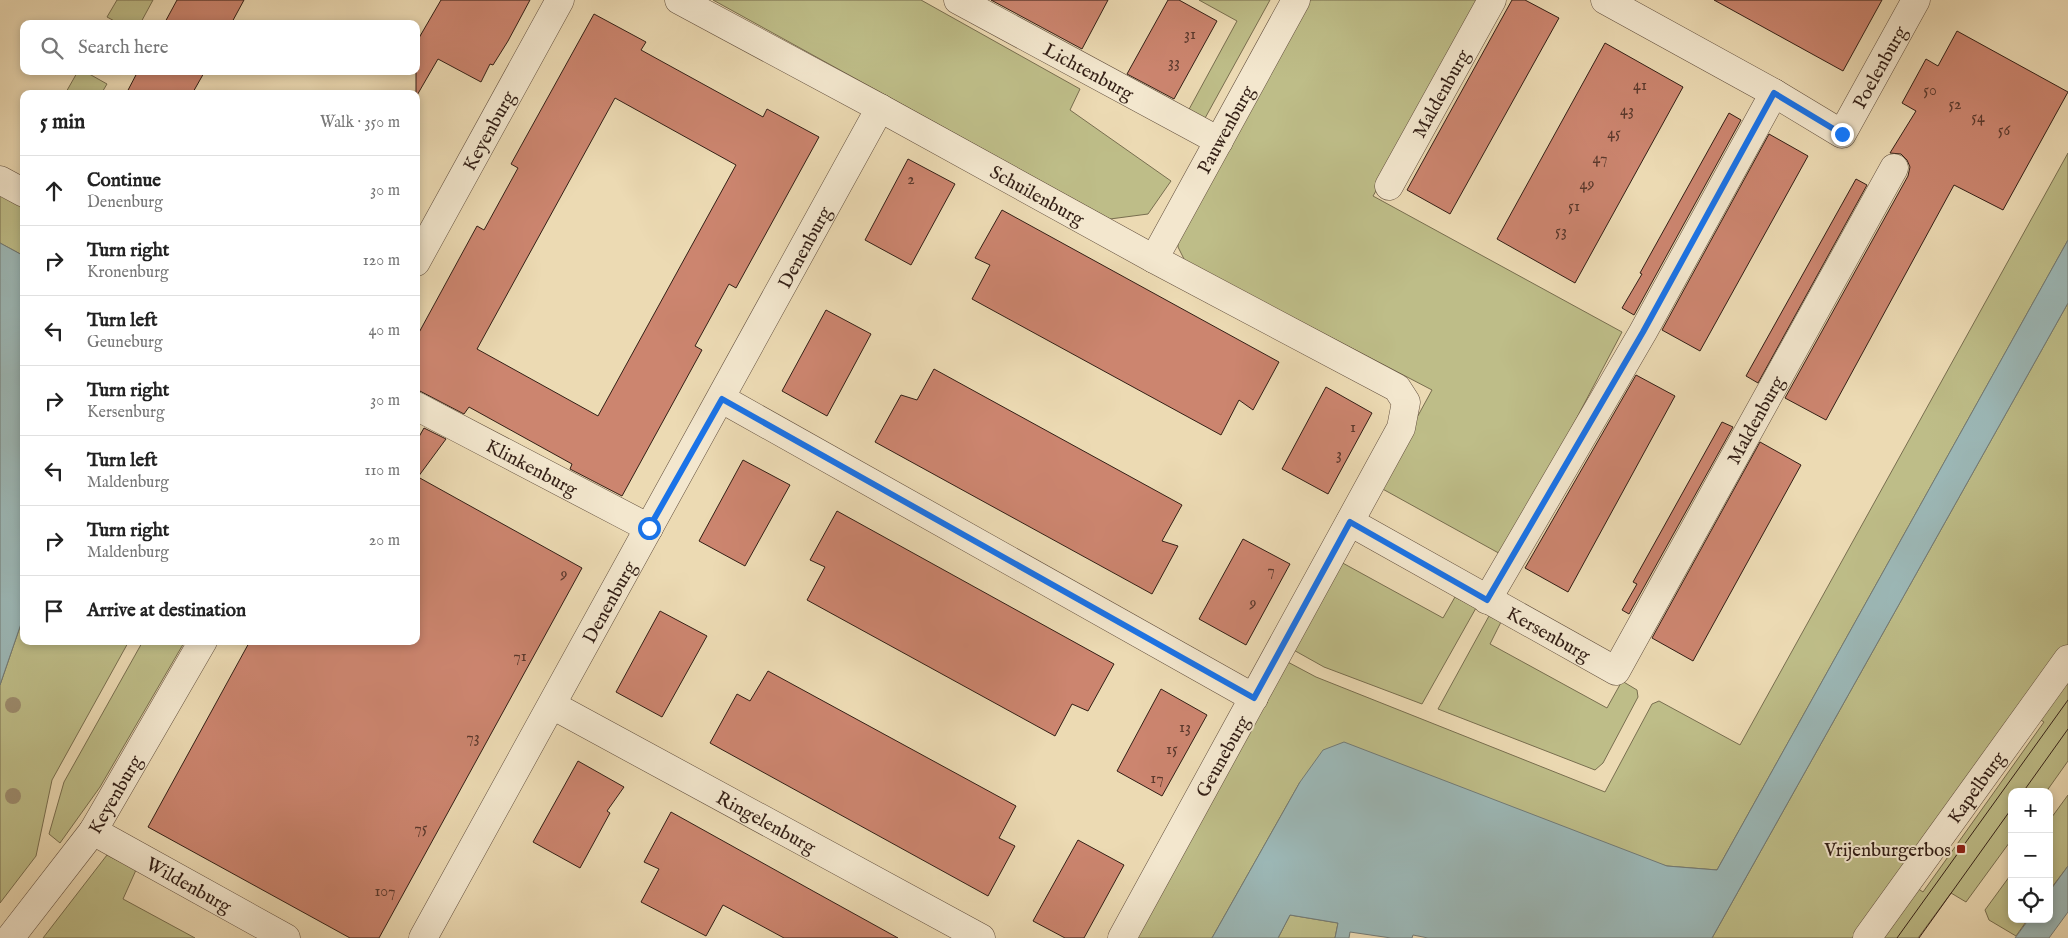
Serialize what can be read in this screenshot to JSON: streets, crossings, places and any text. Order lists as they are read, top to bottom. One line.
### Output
{"streets":{"street":["Poelenburg","Lichtenburg","Maldenburg","Pauwenburg","Keyenburg","Schuilenburg","Denenburg","Klinkenburg","Kersenburg","Geuneburg","Kapelburg","Ringelenburg","Wildenburg"]},"crossings":[["Lichtenburg","Pauwenburg"],["Maldenburg","Kersenburg"],["Pauwenburg","Schuilenburg"],["Keyenburg","Wildenburg"],["Schuilenburg","Denenburg"],["Schuilenburg","Geuneburg"],["Denenburg","Klinkenburg"],["Denenburg","Ringelenburg"],["Kersenburg","Geuneburg"]],"places":{"transit":["Vrijenburgerbos"]},"house_numbers":["31","33","41","50","52","43","54","56","45","47","2","49","51","53","1","3","7","9","9","71","13","73","15","17","75","107"],"page":{"search":"Search here","heading":["5 min","Walk · 350 m"],"list":[["Continue","Denenburg","30 m"],["Turn right","Kronenburg","120 m"],["Turn left","Geuneburg","40 m"],["Turn right","Kersenburg","30 m"],["Turn left","Maldenburg","110 m"],["Turn right","Maldenburg","20 m"],"Arrive at destination"],"map_buttons":["+","−"]}}
